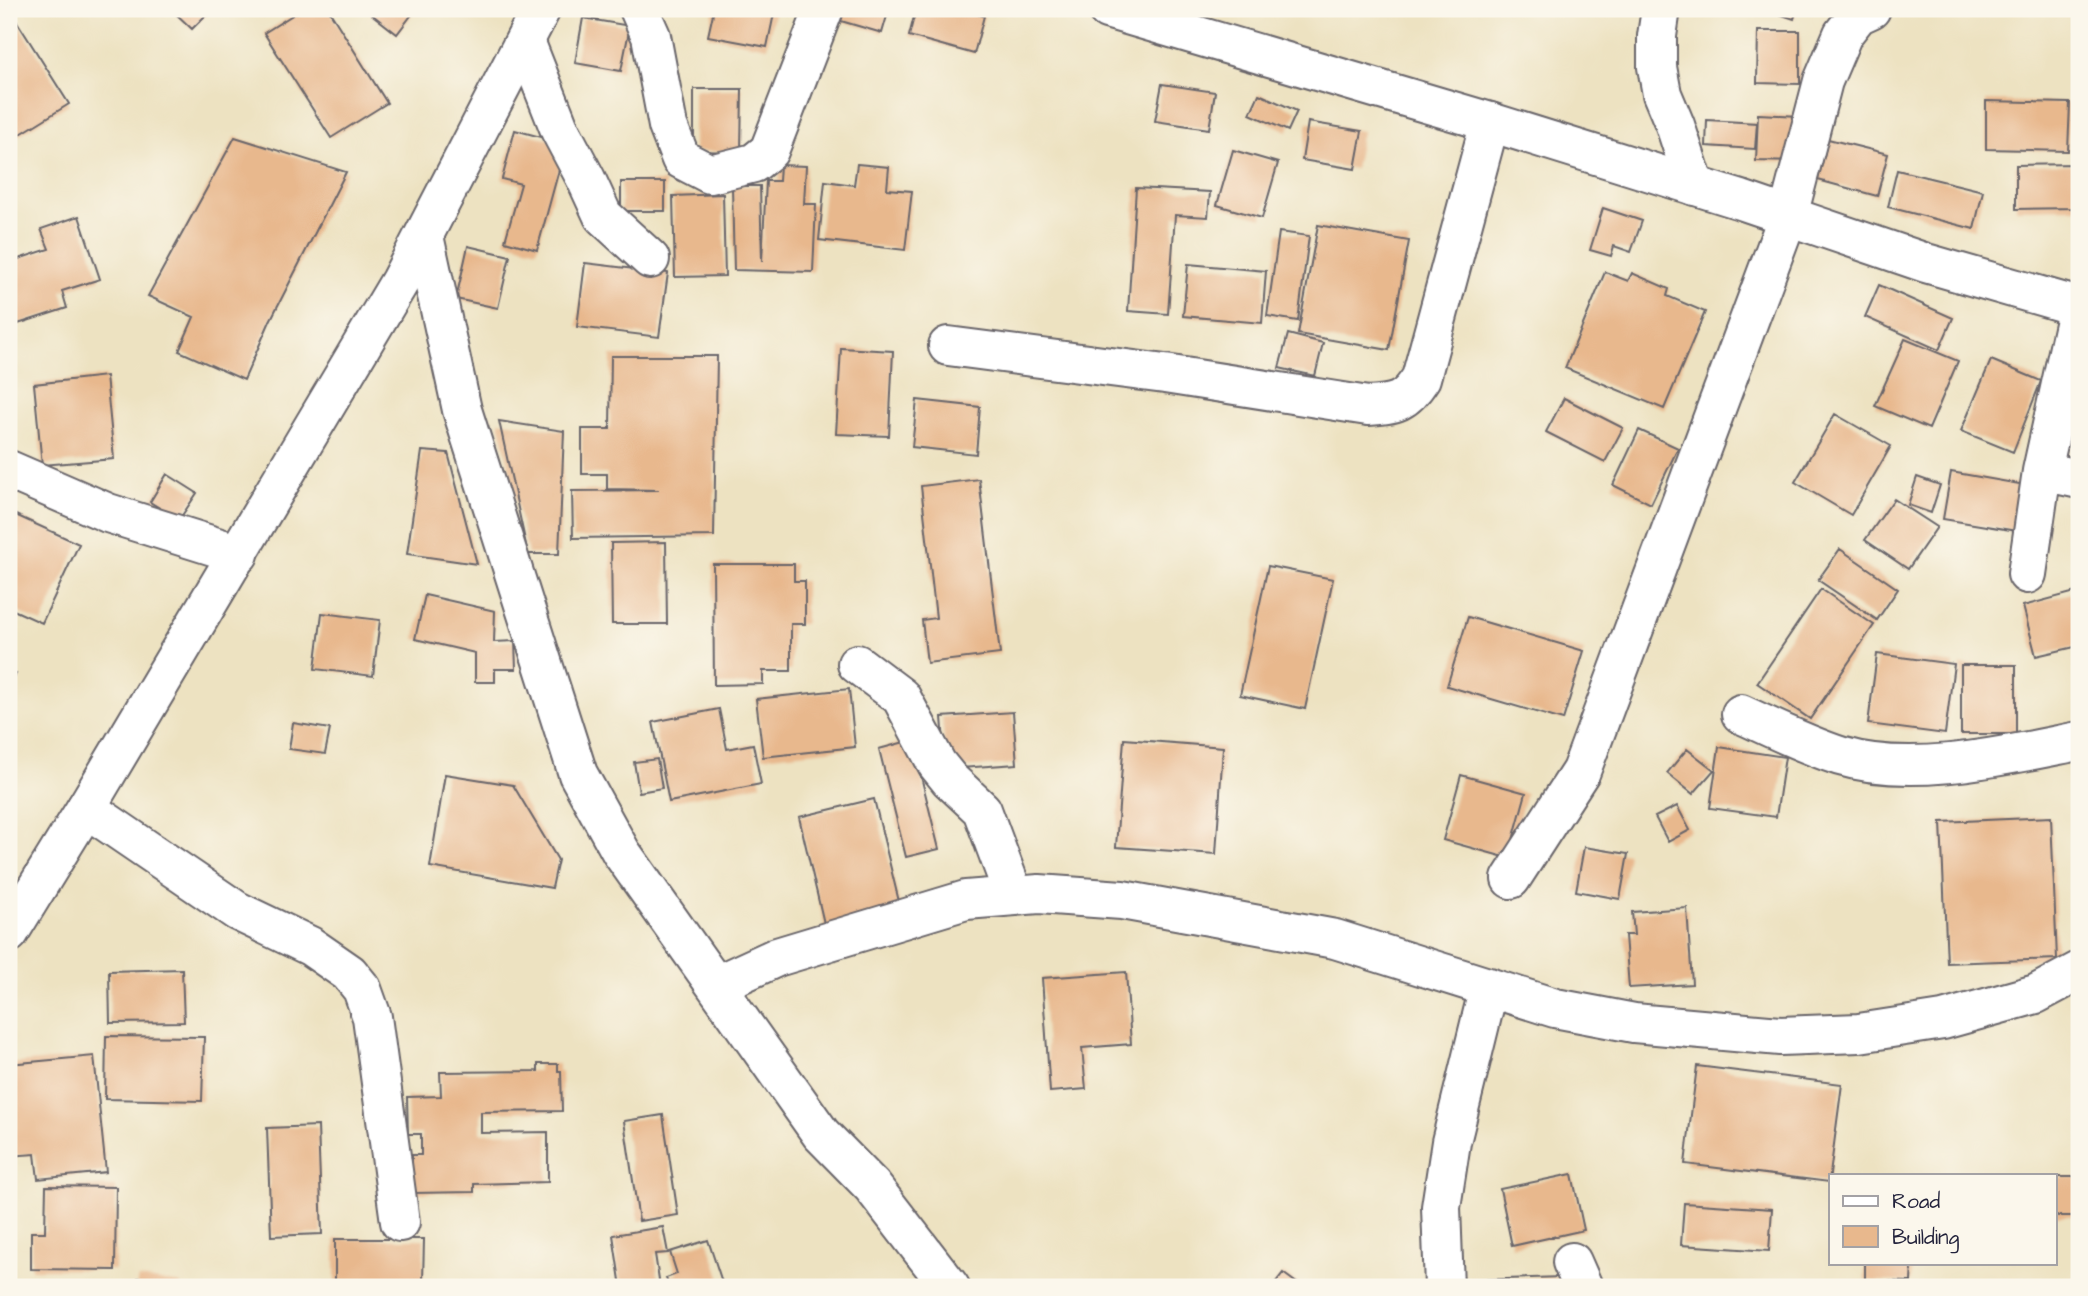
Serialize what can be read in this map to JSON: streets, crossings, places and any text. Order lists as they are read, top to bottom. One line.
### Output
{"legend":["Road","Building"]}
